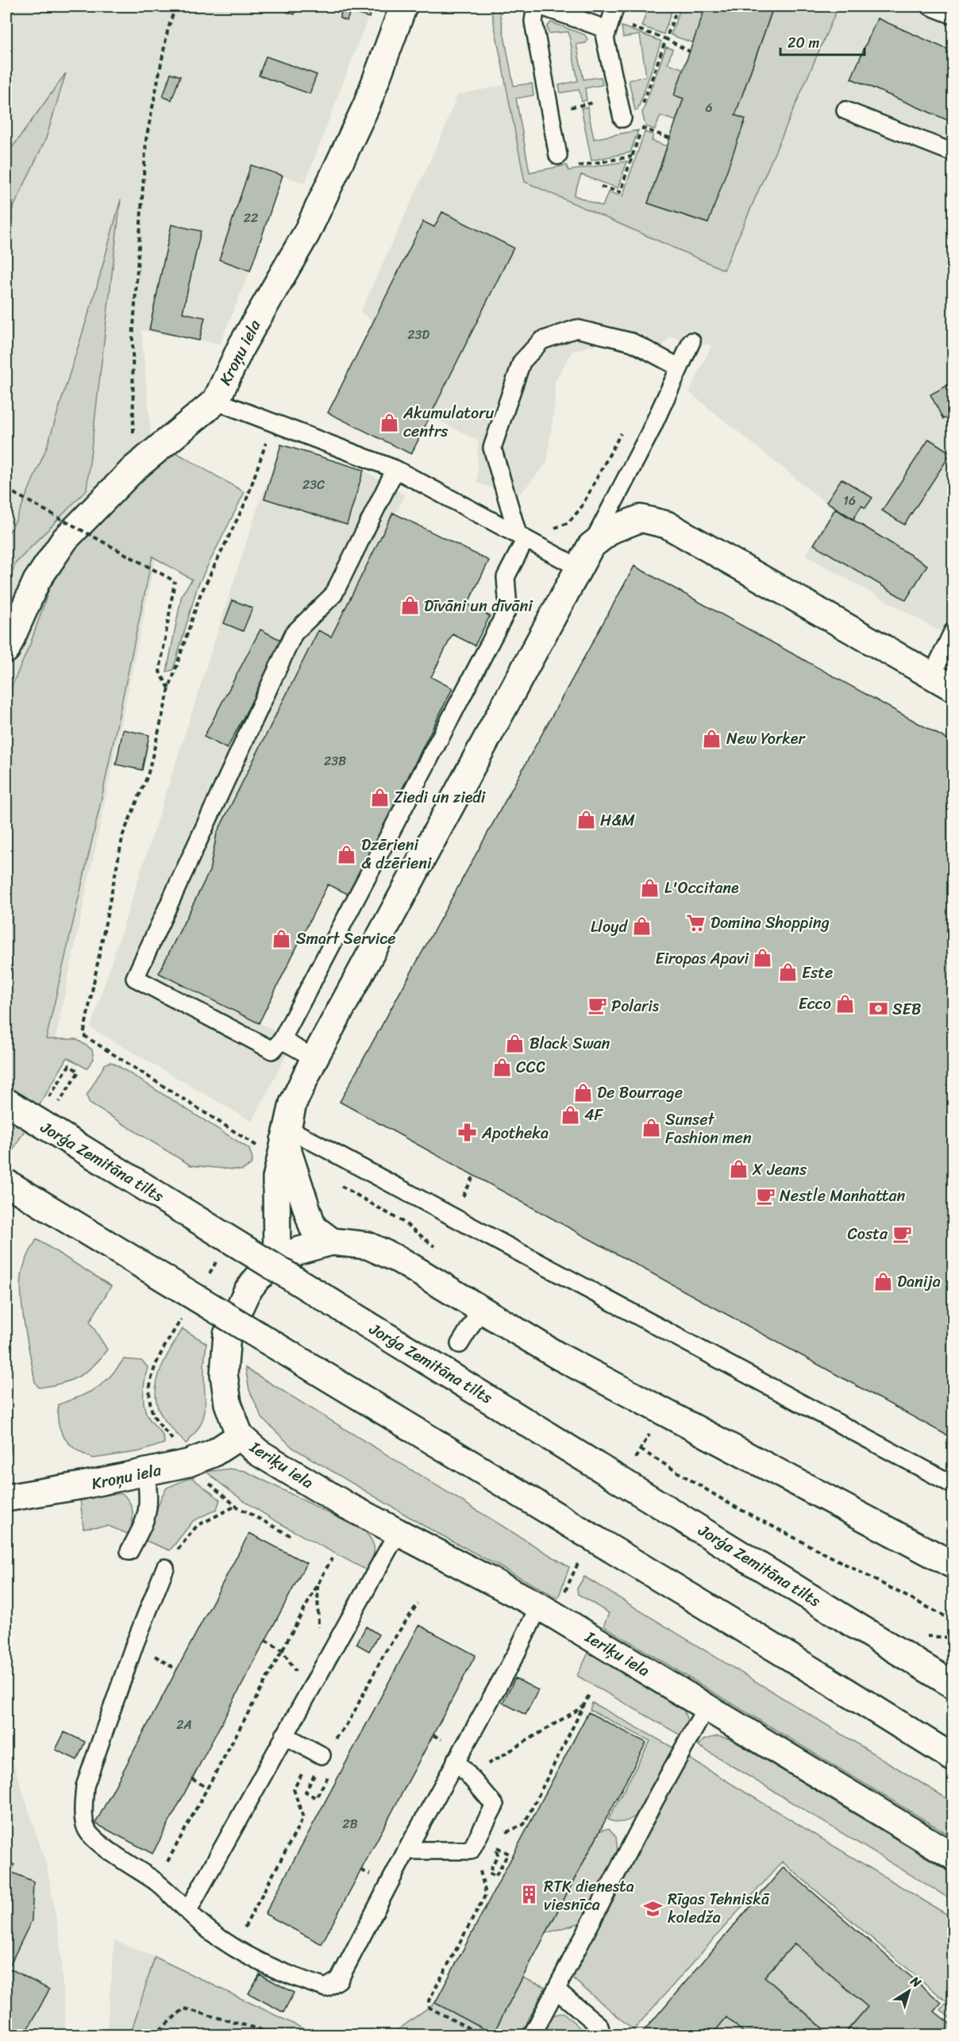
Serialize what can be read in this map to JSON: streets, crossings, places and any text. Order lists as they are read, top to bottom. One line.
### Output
{"streets":{"street":["Kroņu iela","Jorģa Zemitāna tilts","Ieriķu iela"]},"crossings":[["Kroņu iela","Ieriķu iela"]],"places":{"shop":["Akumulatoru centrs","Dīvāni un dīvāni","New Yorker","Ziedi un ziedi","H&M","Dzērieni & dzērieni","L'Occitane","Lloyd","Smart Service","Eiropas Apavi","Este","Ecco","Black Swan","CCC","De Bourrage","4F","Sunset Fashion men","X Jeans","Danija"],"supermarket":["Domina Shopping"],"cafe":["Polaris","Nestle Manhattan","Costa"],"bank":["SEB"],"pharmacy":["Apotheka"],"building":["RTK dienesta viesnīca"],"school or university":["Rīgas Tehniskā koledža"]},"house_numbers":["6","22","23D","23C","16","23B","2A","2B"],"scale_bar":"20 m","north":"top right"}
